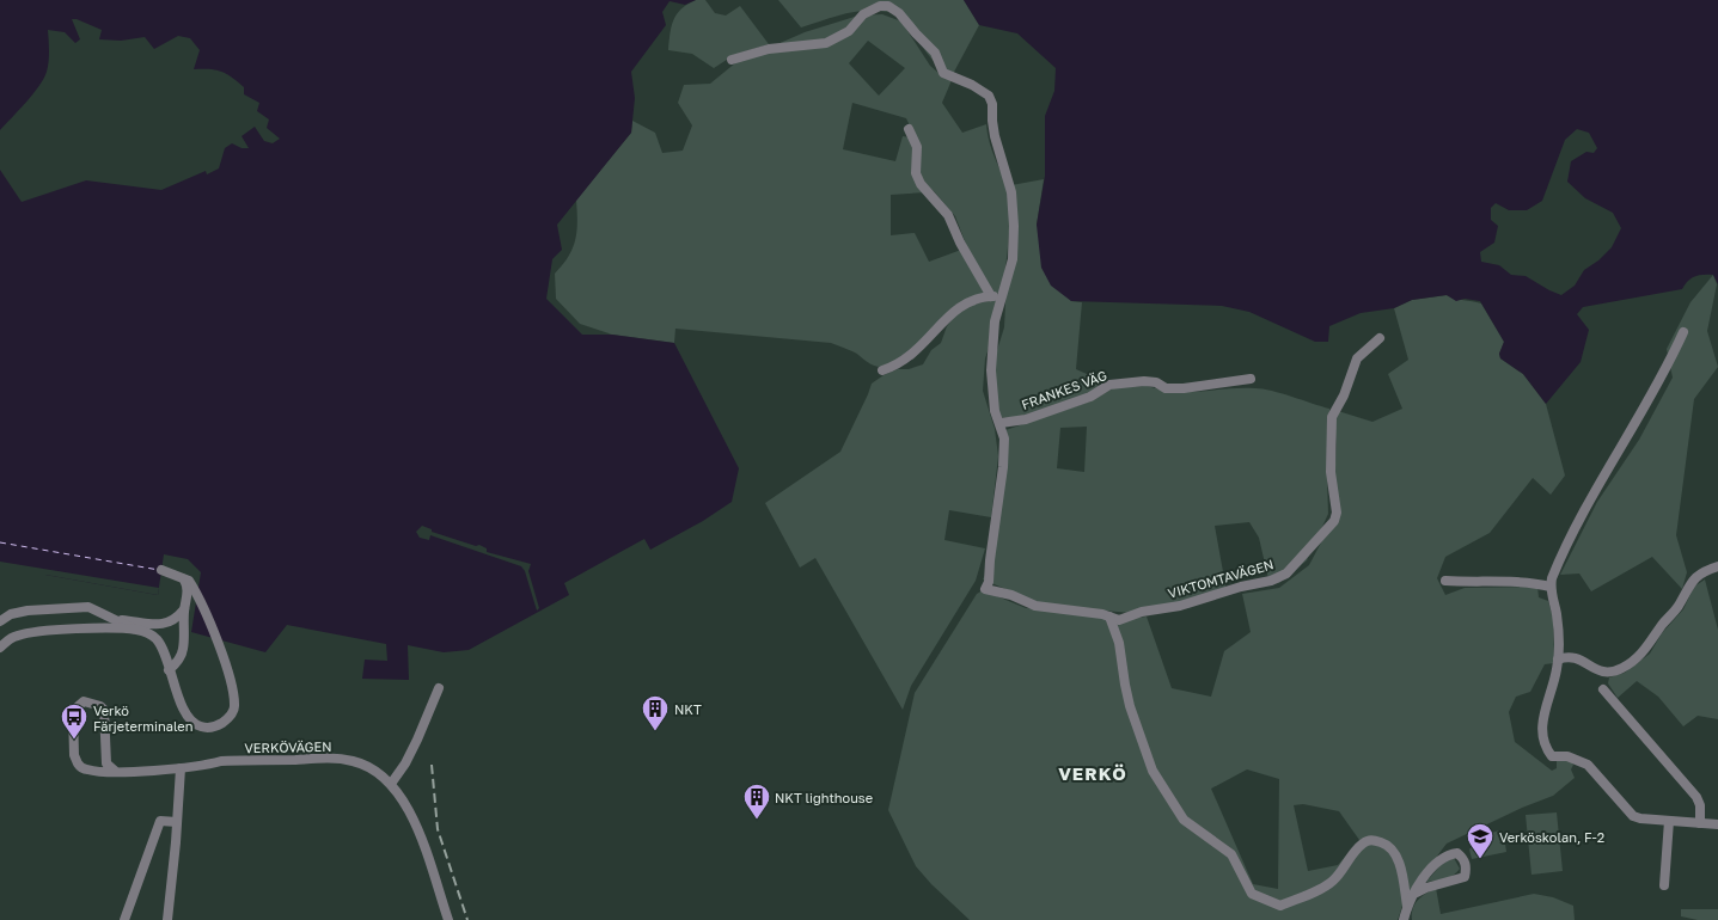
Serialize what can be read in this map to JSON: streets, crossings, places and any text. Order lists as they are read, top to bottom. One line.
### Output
{"streets":{"street":["FRANKES VÄG","VIKTOMTAVÄGEN","VERKÖVÄGEN"]},"crossings":[["FRANKES VÄG","VIKTOMTAVÄGEN"]],"districts":["VERKÖ"],"places":{"building":["NKT","NKT lighthouse"],"bus stop":["Verkö Färjeterminalen"],"school or university":["Verköskolan, F-2"]}}
